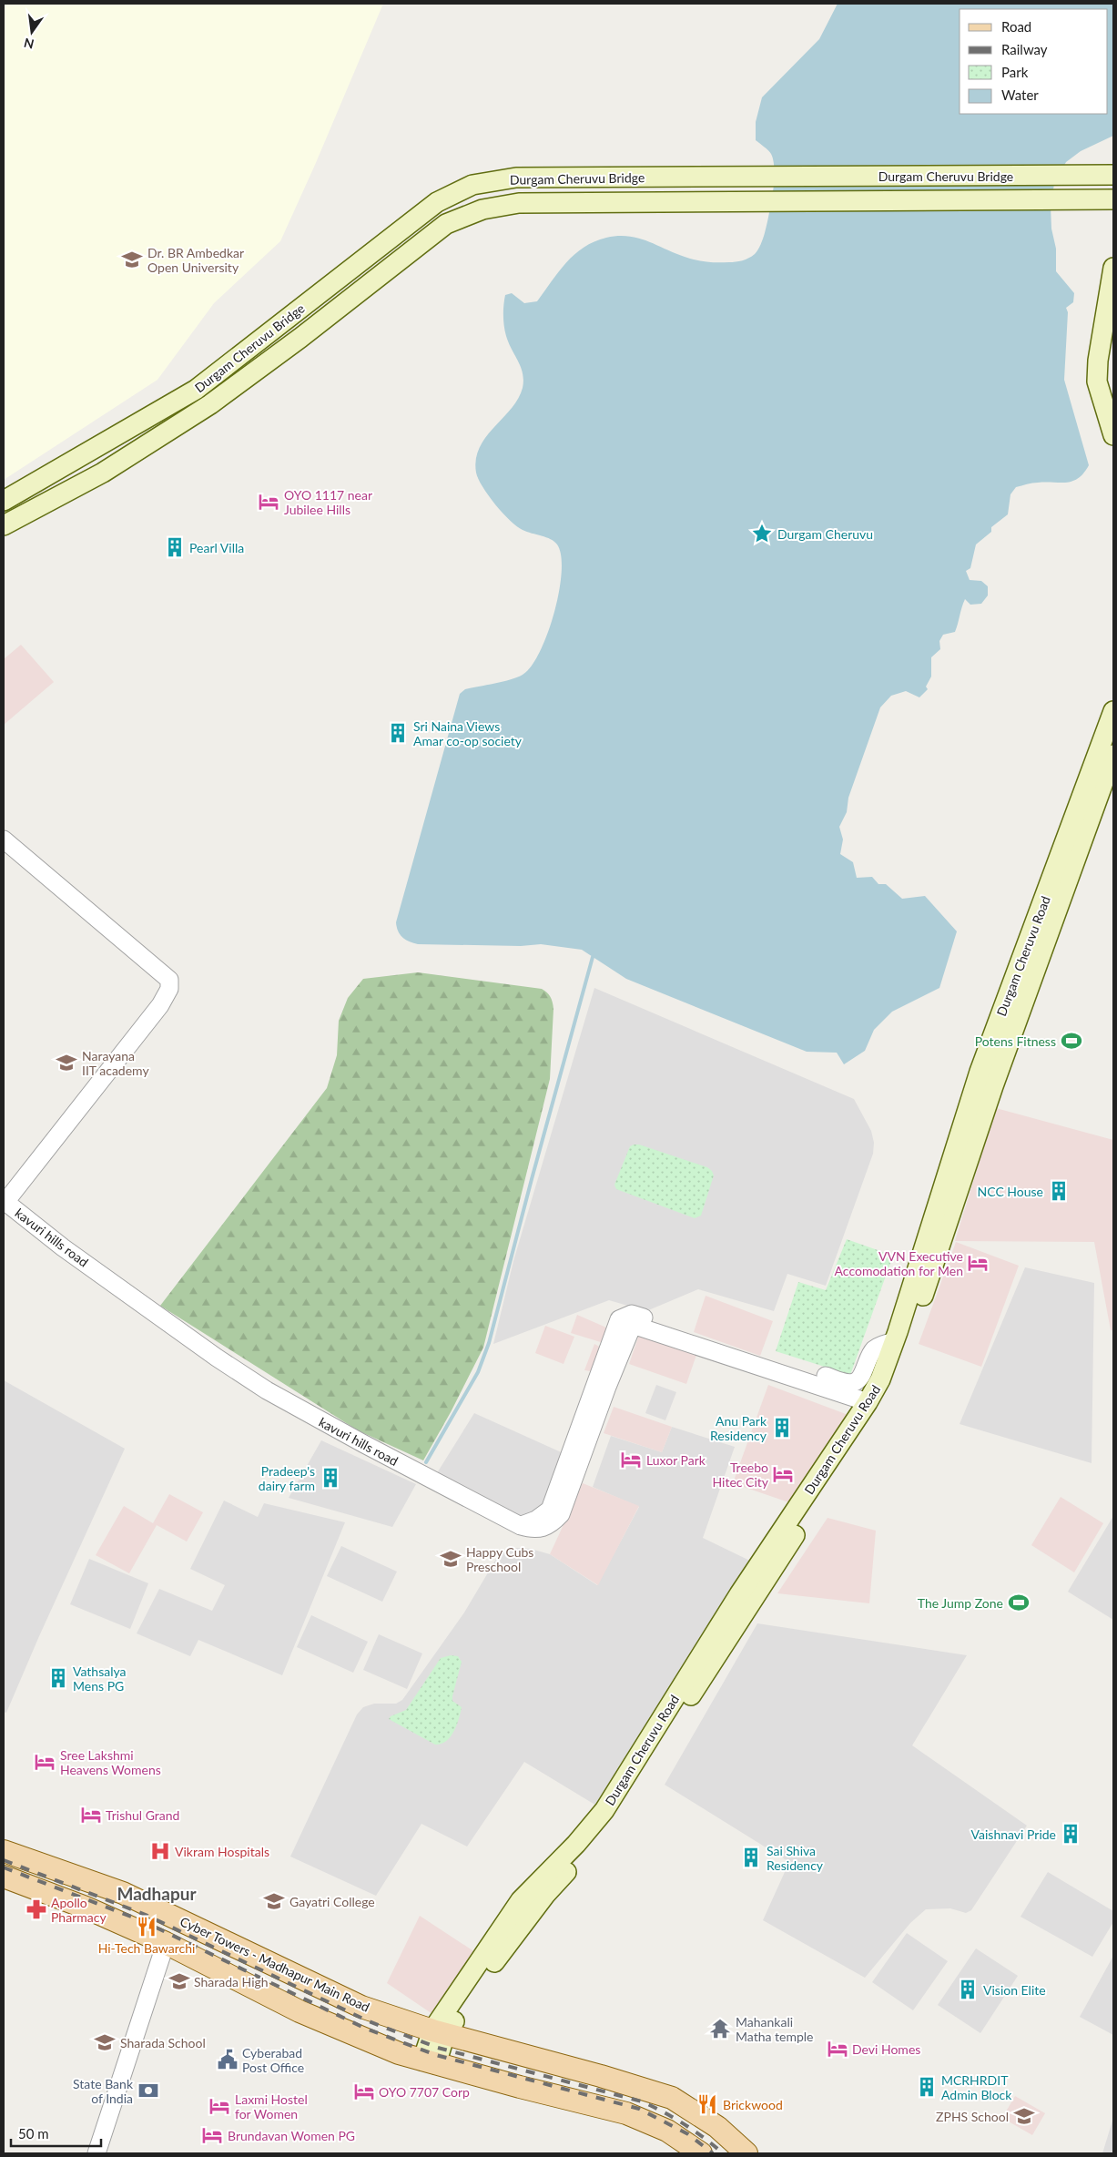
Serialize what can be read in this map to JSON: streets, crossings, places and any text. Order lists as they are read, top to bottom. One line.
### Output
{"streets":{"main road":["Durgam Cheruvu Bridge","Durgam Cheruvu Road","Cyber Towers - Madhapur Main Road"],"street":["kavuri hills road"]},"crossings":[["Durgam Cheruvu Road","Cyber Towers - Madhapur Main Road"]],"districts":["Madhapur"],"places":{"school or university":["Dr. BR Ambedkar Open University","Narayana IIT academy","Happy Cubs Preschool","Gayatri College","Sharada High","Sharada School","ZPHS School"],"hotel":["OYO 1117 near Jubilee Hills","VVN Executive Accomodation for Men","Luxor Park","Treebo Hitec City","Sree Lakshmi Heavens Womens","Trishul Grand","Devi Homes","OYO 7707 Corp","Laxmi Hostel for Women","Brundavan Women PG"],"place":["Durgam Cheruvu"],"building":["Pearl Villa","Sri Naina Views Amar co-op society","NCC House","Anu Park Residency","Pradeep's dairy farm","Vathsalya Mens PG","Vaishnavi Pride","Sai Shiva Residency","Vision Elite","MCRHRDIT Admin Block"],"sports":["Potens Fitness","The Jump Zone"],"hospital":["Vikram Hospitals"],"pharmacy":["Apollo Pharmacy"],"restaurant":["Hi-Tech Bawarchi","Brickwood"],"temple":["Mahankali Matha temple"],"public building":["Cyberabad Post Office"],"bank":["State Bank of India"]},"legend":["Road","Railway","Park","Water"],"scale_bar":"50 m","north":"bottom"}
